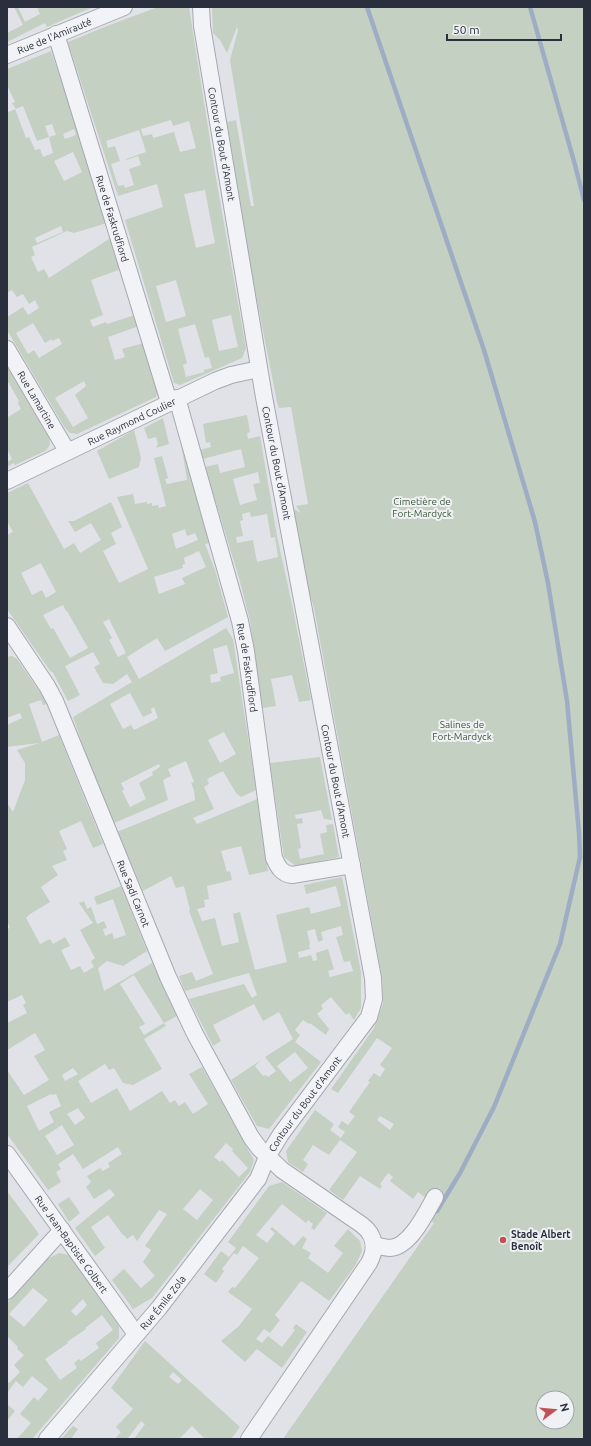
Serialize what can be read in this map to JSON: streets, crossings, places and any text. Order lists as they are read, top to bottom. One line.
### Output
{"streets":{"street":["Rue de l'Amirauté","Contour du Bout d'Amont","Rue de Faskrudfiord","Rue Lamartine","Rue Raymond Coulier","Rue Sadi Carnot","Rue Jean-Baptiste Colbert","Rue Émile Zola"]},"crossings":[["Rue de l'Amirauté","Rue de Faskrudfiord"],["Contour du Bout d'Amont","Rue de Faskrudfiord"],["Contour du Bout d'Amont","Rue Raymond Coulier"],["Contour du Bout d'Amont","Rue Sadi Carnot"],["Contour du Bout d'Amont","Rue Émile Zola"],["Rue de Faskrudfiord","Rue Raymond Coulier"],["Rue Lamartine","Rue Raymond Coulier"],["Rue Sadi Carnot","Rue Émile Zola"],["Rue Jean-Baptiste Colbert","Rue Émile Zola"]],"parks":["Cimetière de Fort-Mardyck","Salines de Fort-Mardyck"],"places":["Stade Albert Benoît"],"scale_bar":"50 m","north":"right"}
